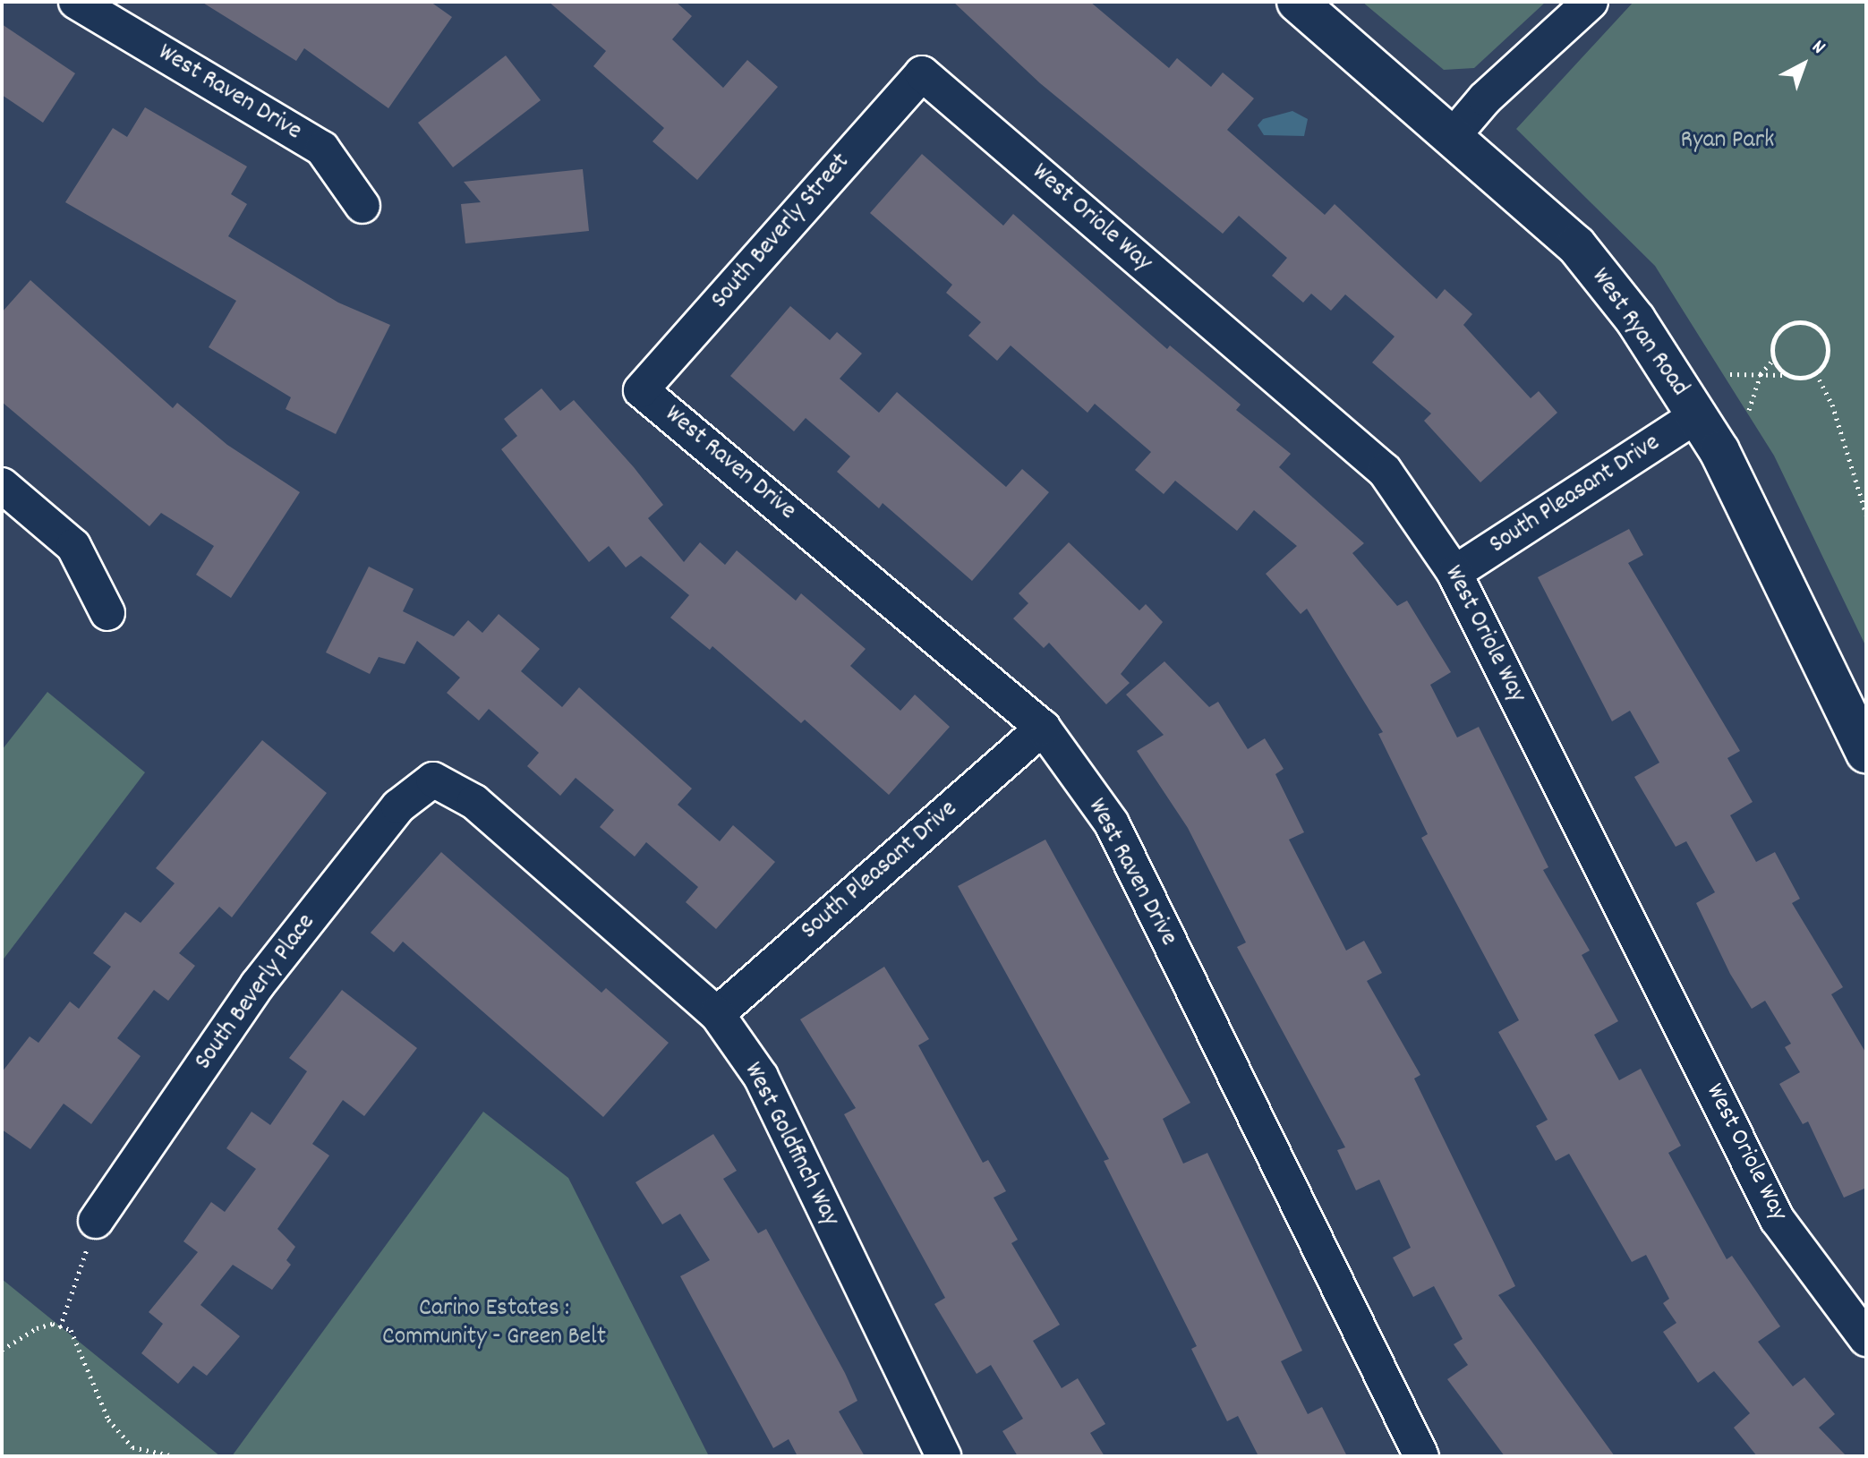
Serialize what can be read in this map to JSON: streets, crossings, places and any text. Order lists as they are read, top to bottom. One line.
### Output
{"streets":{"street":["West Raven Drive","West Oriole Way","South Beverly Street","West Ryan Road","South Pleasant Drive","South Beverly Place","West Goldfinch Way"]},"crossings":[["West Raven Drive","South Beverly Street"],["West Raven Drive","South Pleasant Drive"],["West Oriole Way","South Beverly Street"],["West Oriole Way","South Pleasant Drive"],["West Ryan Road","South Pleasant Drive"],["South Pleasant Drive","West Goldfinch Way"],["South Beverly Place","West Goldfinch Way"]],"parks":["Ryan Park","Carino Estates : Community - Green Belt"],"north":"top right"}
